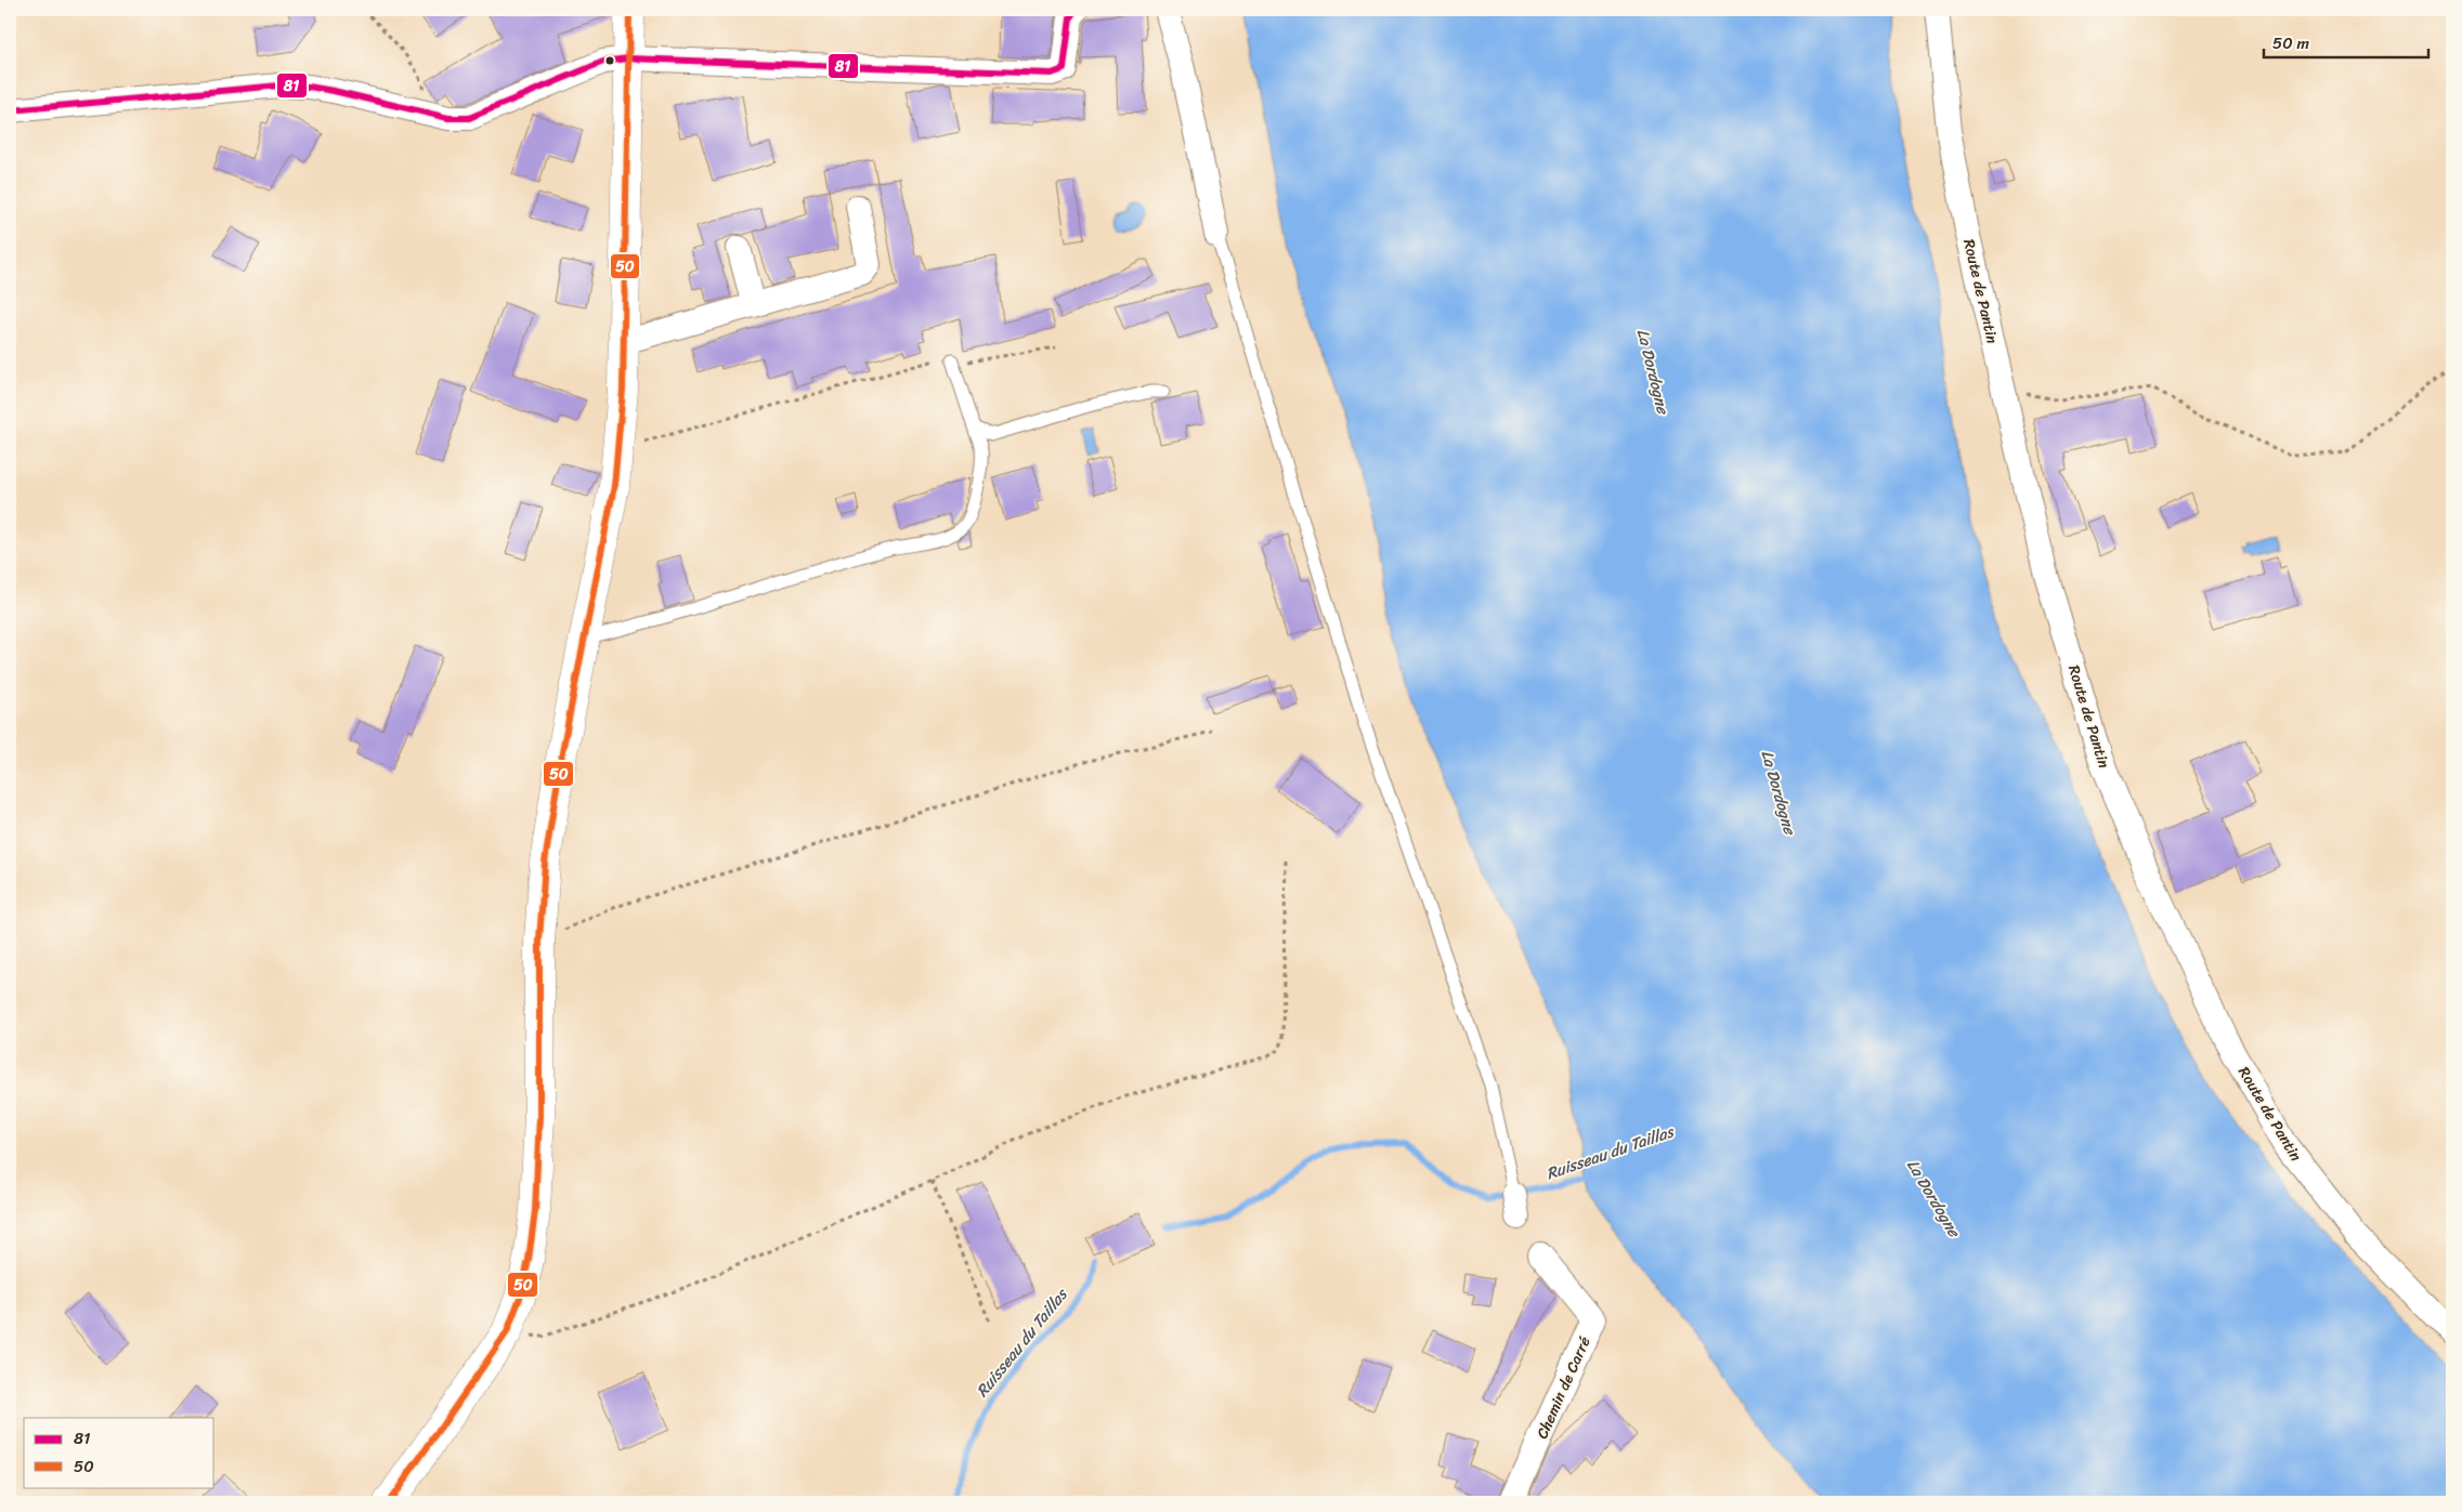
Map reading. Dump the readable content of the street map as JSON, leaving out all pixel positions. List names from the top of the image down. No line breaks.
{"streets":{"street":["Route de Pantin","Chemin de Carré"]},"water":["La Dordogne","Ruisseau du Taillas"],"lines":["transit line 81","transit line 50"],"legend":["81","50"],"scale_bar":"50 m"}
